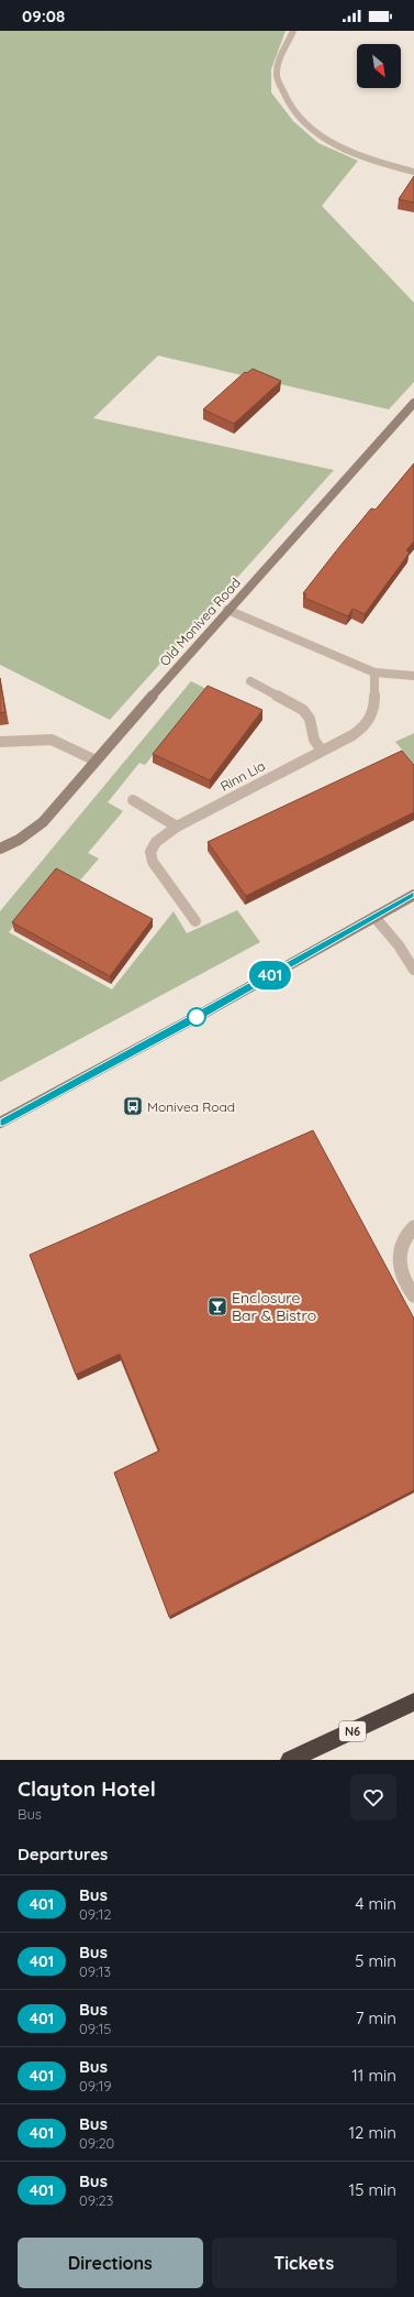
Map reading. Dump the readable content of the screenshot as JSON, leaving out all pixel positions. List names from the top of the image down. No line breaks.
{"streets":{"highway":["N6"],"street":["Old Monivea Road","Rinn Lia"]},"places":{"bus stop":["Monivea Road"],"bar":["Enclosure Bar & Bistro"]},"lines":["bus line 401"],"north":"bottom right","page":{"status":"09:08","on_map":"401","heading":[["Clayton Hotel","Bus"],"Departures"],"list":[{"mark":"401","name":"Bus","note":"09:12","value":"4 min"},{"mark":"401","name":"Bus","note":"09:13","value":"5 min"},{"mark":"401","name":"Bus","note":"09:15","value":"7 min"},{"mark":"401","name":"Bus","note":"09:19","value":"11 min"},{"mark":"401","name":"Bus","note":"09:20","value":"12 min"},{"mark":"401","name":"Bus","note":"09:23","value":"15 min"}],"buttons":["Directions","Tickets"]}}
